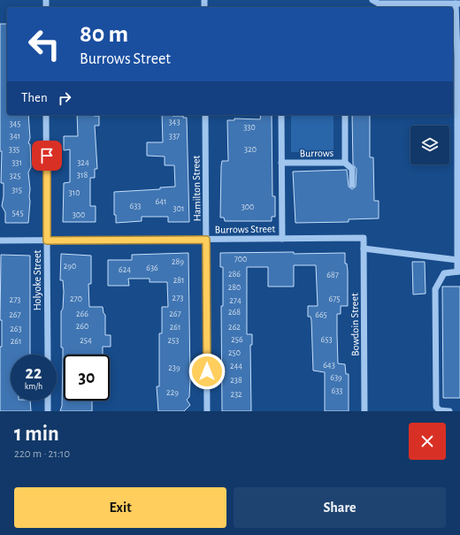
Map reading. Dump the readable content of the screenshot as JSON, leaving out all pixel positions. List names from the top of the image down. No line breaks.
{"streets":{"street":["Burrows","Hamilton Street","Burrows Street","Holyoke Street","Bowdoin Street"]},"crossings":[["Hamilton Street","Burrows Street"],["Burrows Street","Holyoke Street"],["Burrows Street","Bowdoin Street"]],"house_numbers":["343","345","330","341","337","335","320","331","324","318","325","315","310","641","633","300","301","545","300","700","289","290","636","624","286","687","281","280","273","270","675","273","274","268","266","267","267","665","260","261","262","263","256","653","254","253","261","250","643","244","239","639","238","633","229","232"],"page":{"turn":["80 m","Burrows Street"],"then":"Then","speed":"22 km/h","limit":"30","heading":["1 min","220 m · 21:10"],"buttons":["Exit","Share"]}}
